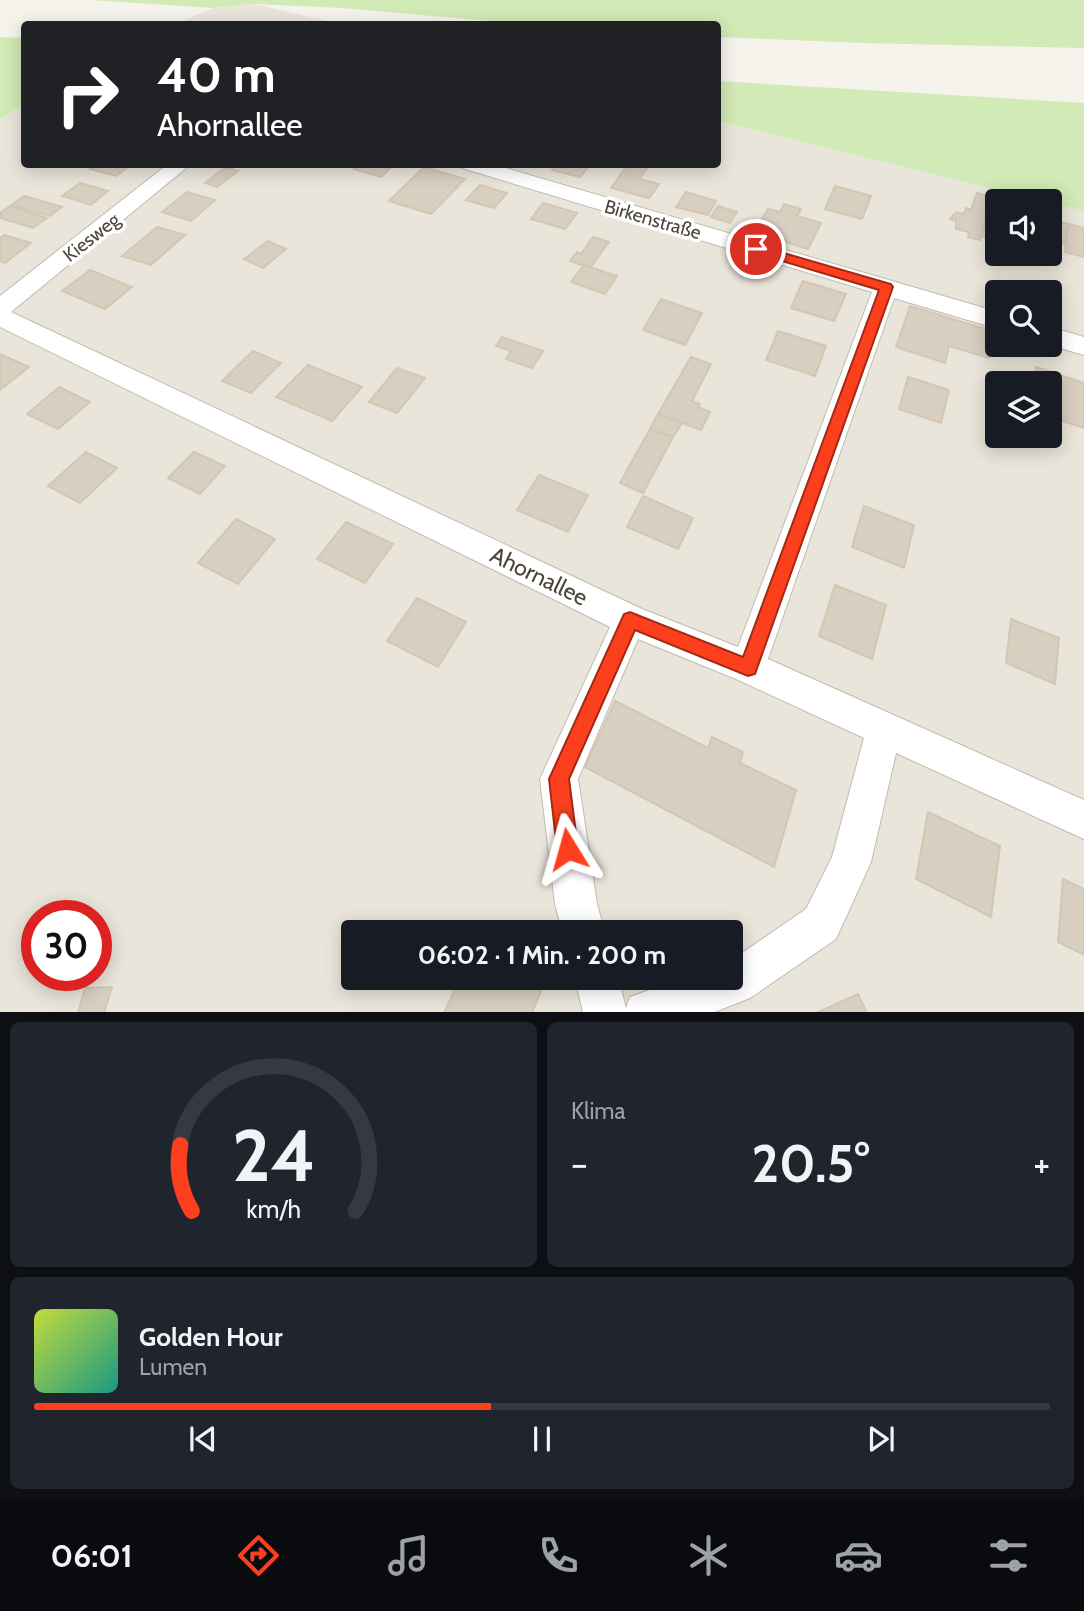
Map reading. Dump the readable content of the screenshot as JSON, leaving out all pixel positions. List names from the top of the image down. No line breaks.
{"streets":{"street":["Birkenstraße","Kiesweg","Ahornallee"]},"page":{"turn":["40 m","Ahornallee"],"limit":"30","trip":"06:02 · 1 Min. · 200 m","tile":"Klima","heat":["−","20.5°","+"],"song":["Golden Hour","Lumen"],"tabs":"06:01","gauge":["24","km/h"]}}
